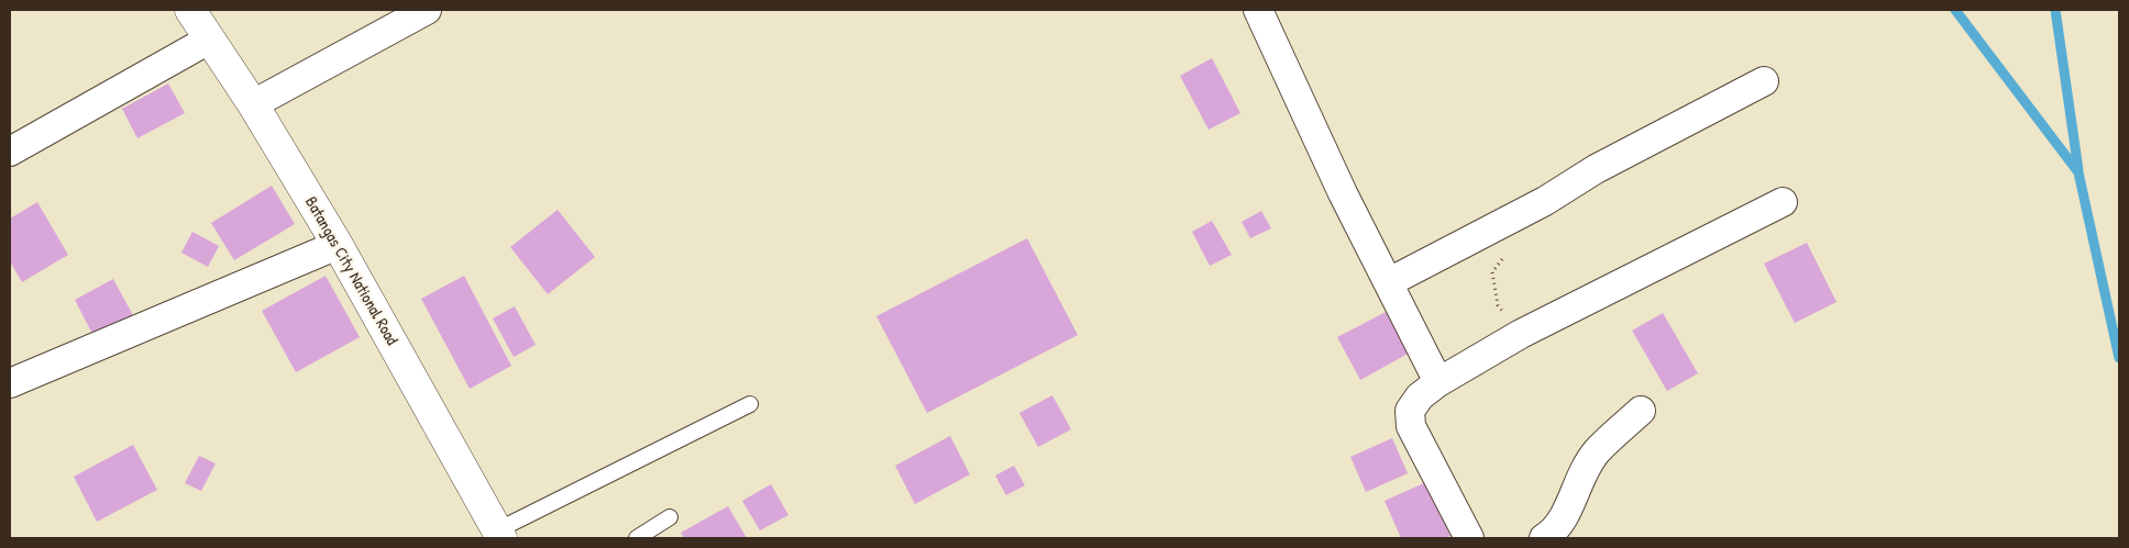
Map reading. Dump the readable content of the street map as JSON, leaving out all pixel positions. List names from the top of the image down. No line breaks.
{"streets":{"street":["Batangas City National Road"]}}
